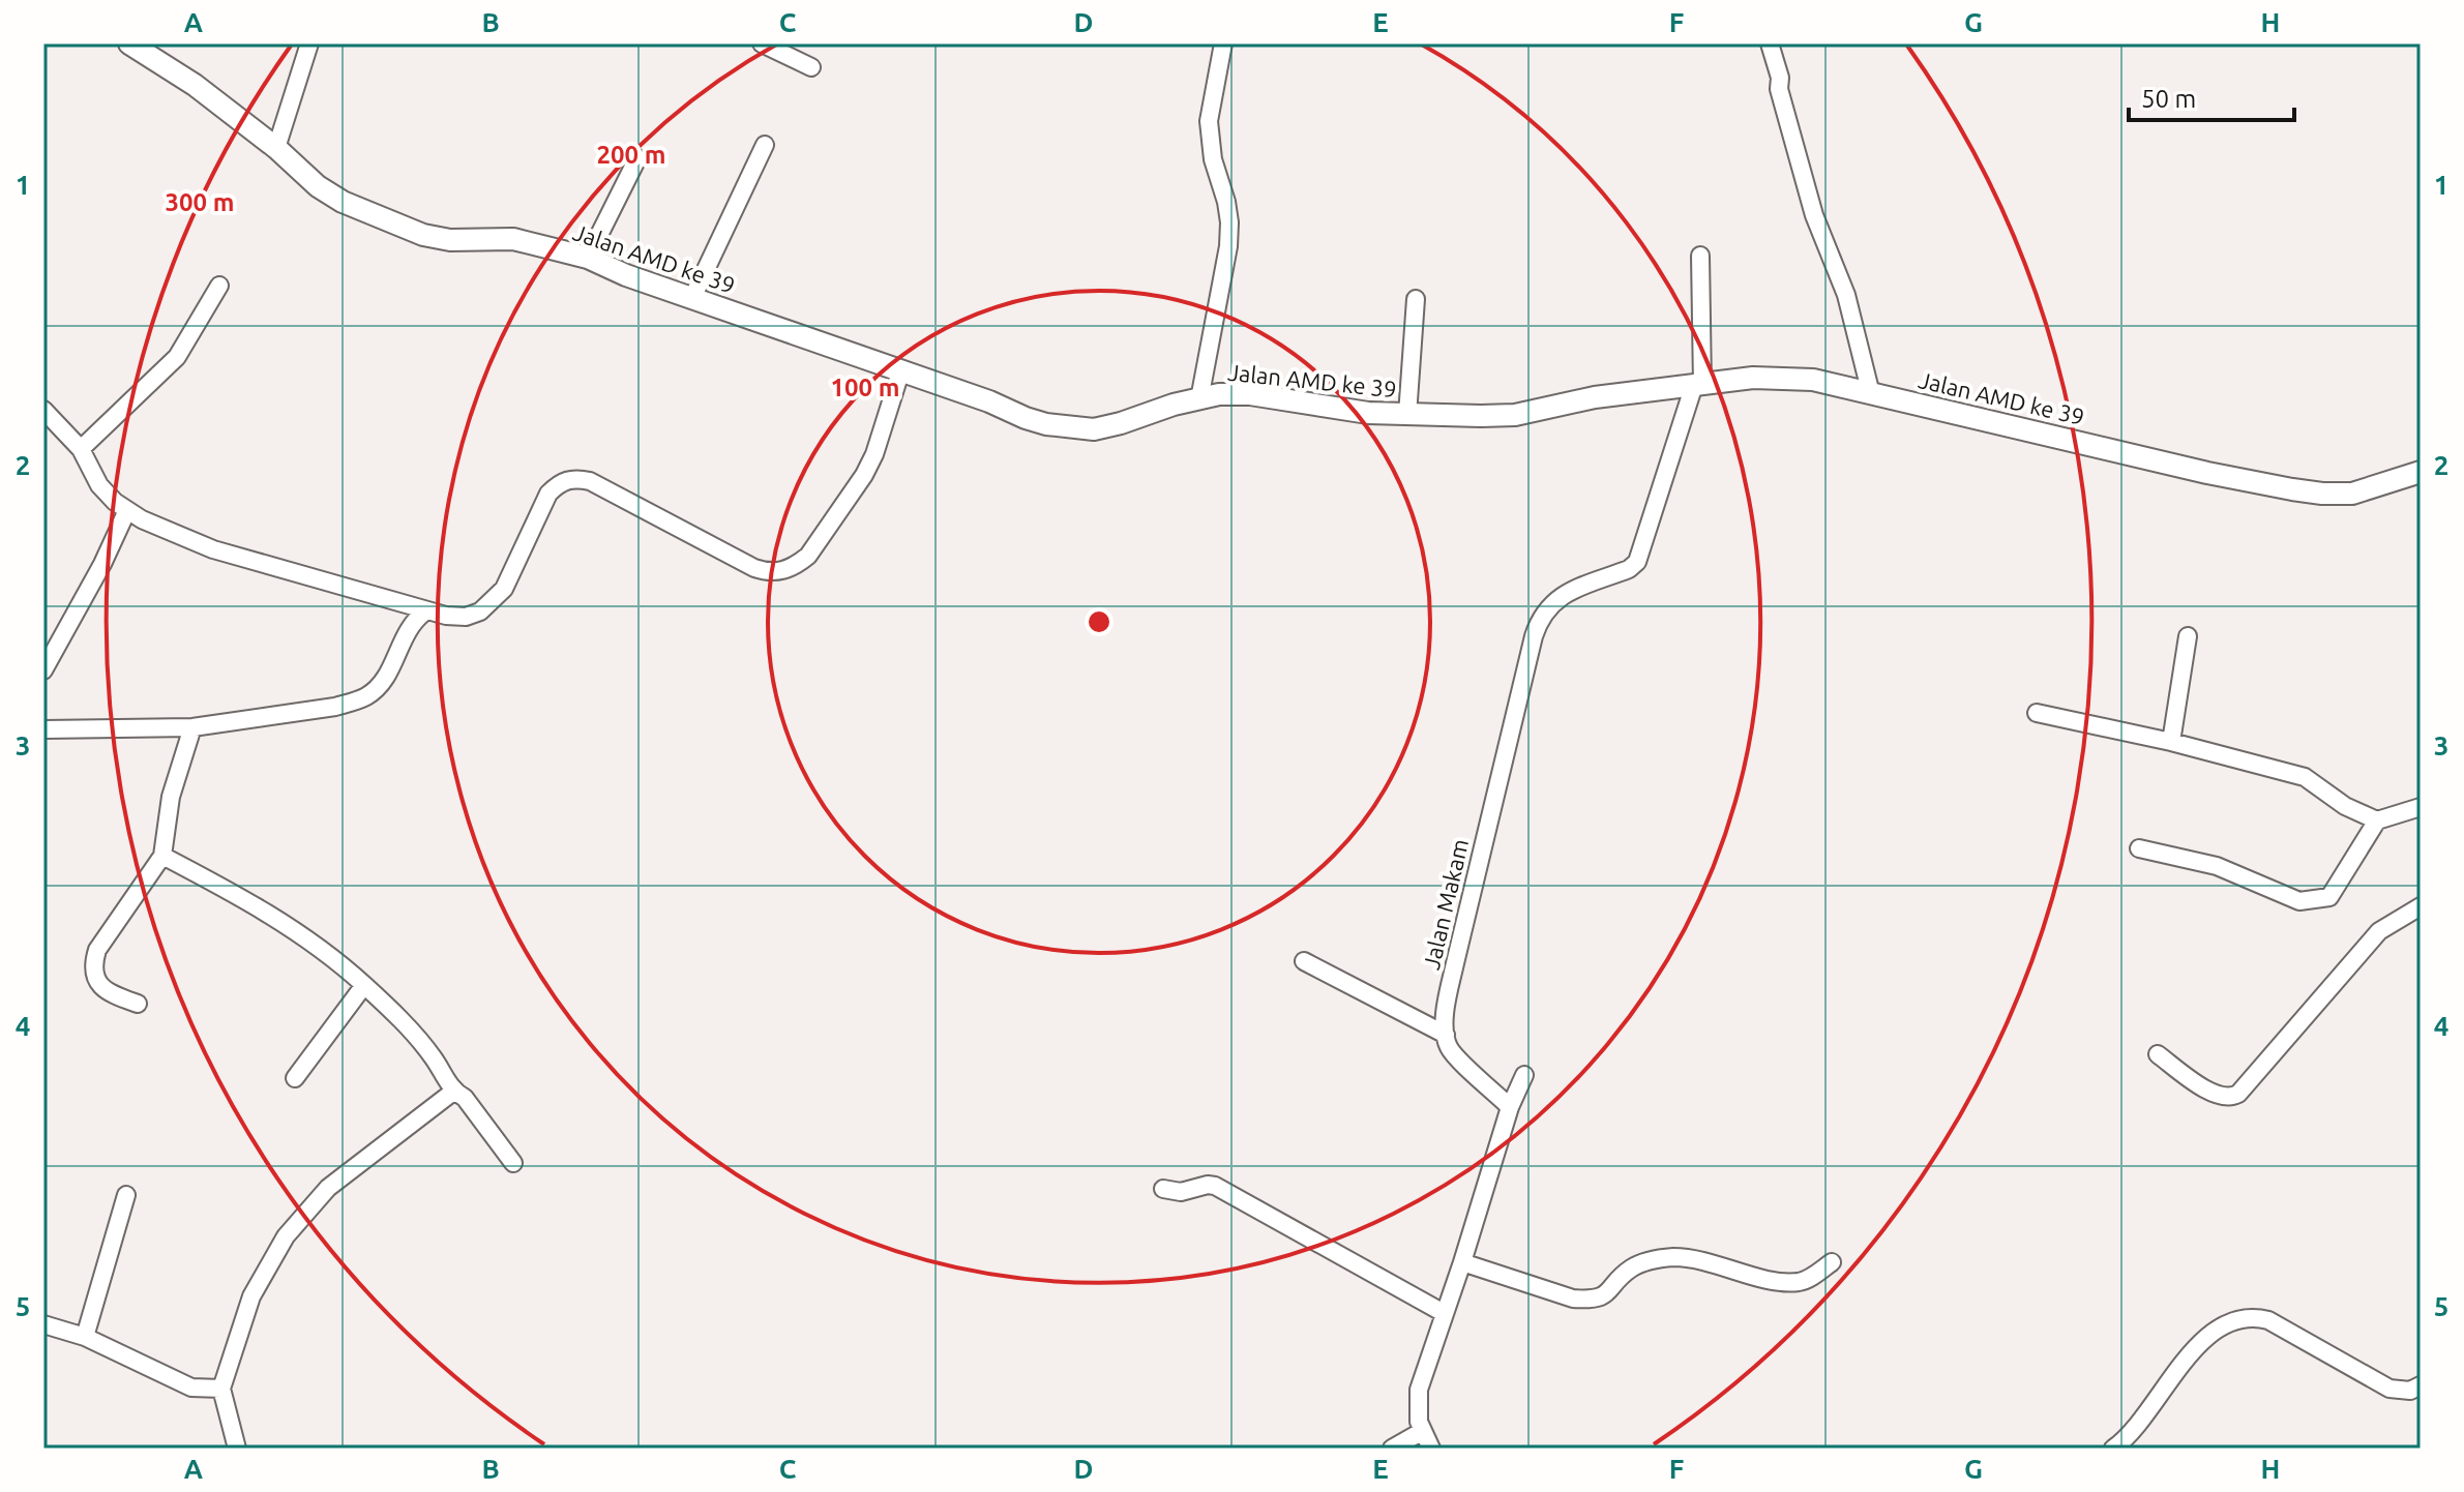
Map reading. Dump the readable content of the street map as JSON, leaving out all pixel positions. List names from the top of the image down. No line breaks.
{"streets":{"street":["Jalan AMD ke 39","Jalan Makam"]},"crossings":[["Jalan AMD ke 39","Jalan Makam"]],"scale_bar":"50 m","grid":{"columns":["A","B","C","D","E","F","G","H"],"rows":["1","2","3","4","5"]},"rings":["200 m","300 m","100 m"]}
